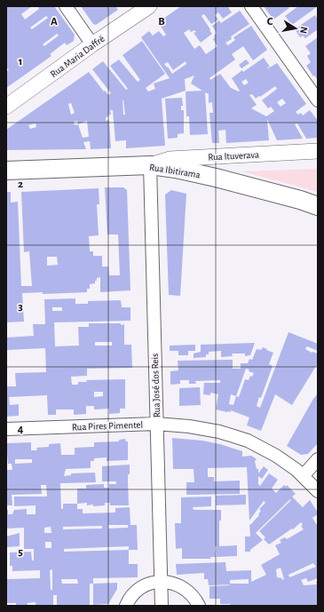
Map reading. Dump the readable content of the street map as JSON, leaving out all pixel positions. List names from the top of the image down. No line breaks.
{"streets":{"main road":["Rua Ibitirama"],"street":["Rua Maria Daffré","Rua Ituverava","Rua José dos Reis","Rua Pires Pimentel"]},"crossings":[["Rua Ituverava","Rua Ibitirama"],["Rua Ituverava","Rua José dos Reis"],["Rua Ibitirama","Rua José dos Reis"],["Rua José dos Reis","Rua Pires Pimentel"]],"north":"right","grid":{"columns":["A","B","C"],"rows":["1","2","3","4","5"]}}
